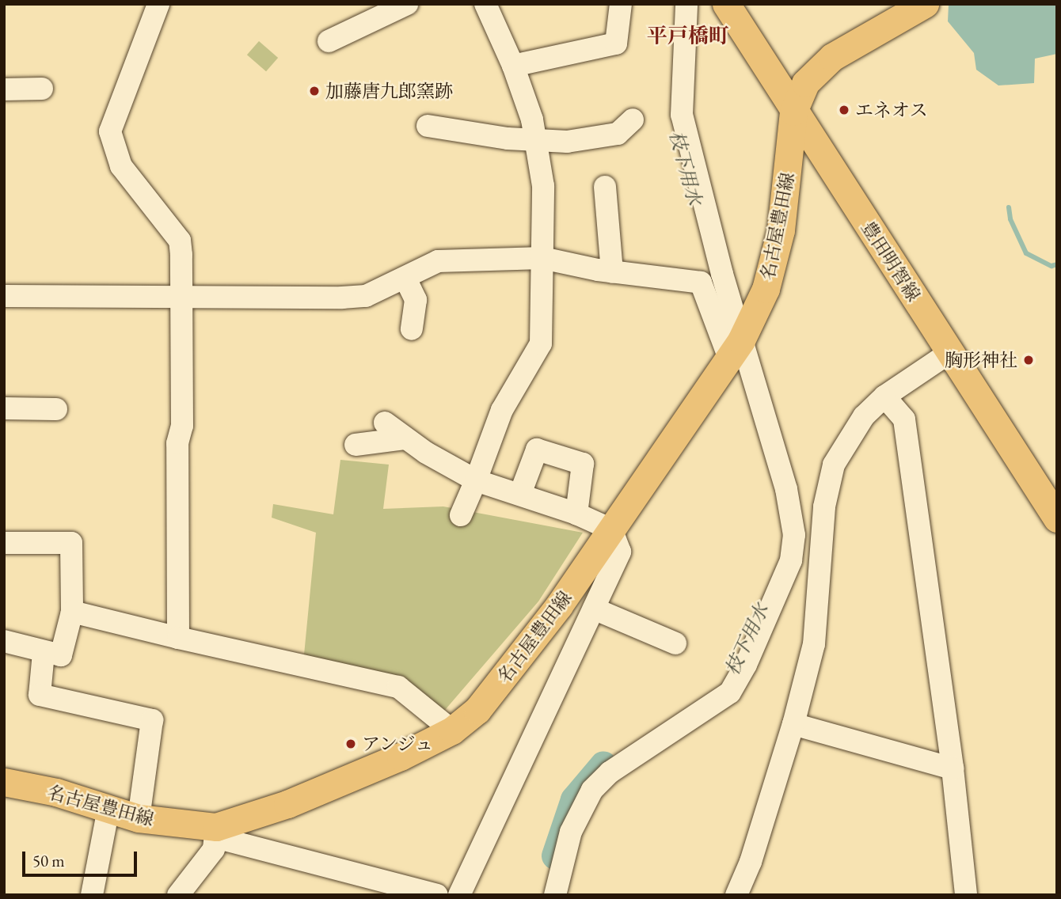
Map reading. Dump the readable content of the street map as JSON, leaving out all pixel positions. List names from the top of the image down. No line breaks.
{"streets":{"main road":["名古屋豊田線","豊田明智線"]},"crossings":[["名古屋豊田線","豊田明智線"]],"districts":["平戸橋町"],"water":["枝下用水"],"places":["加藤唐九郎窯跡","エネオス","胸形神社","アンジュ"],"scale_bar":"50 m"}
